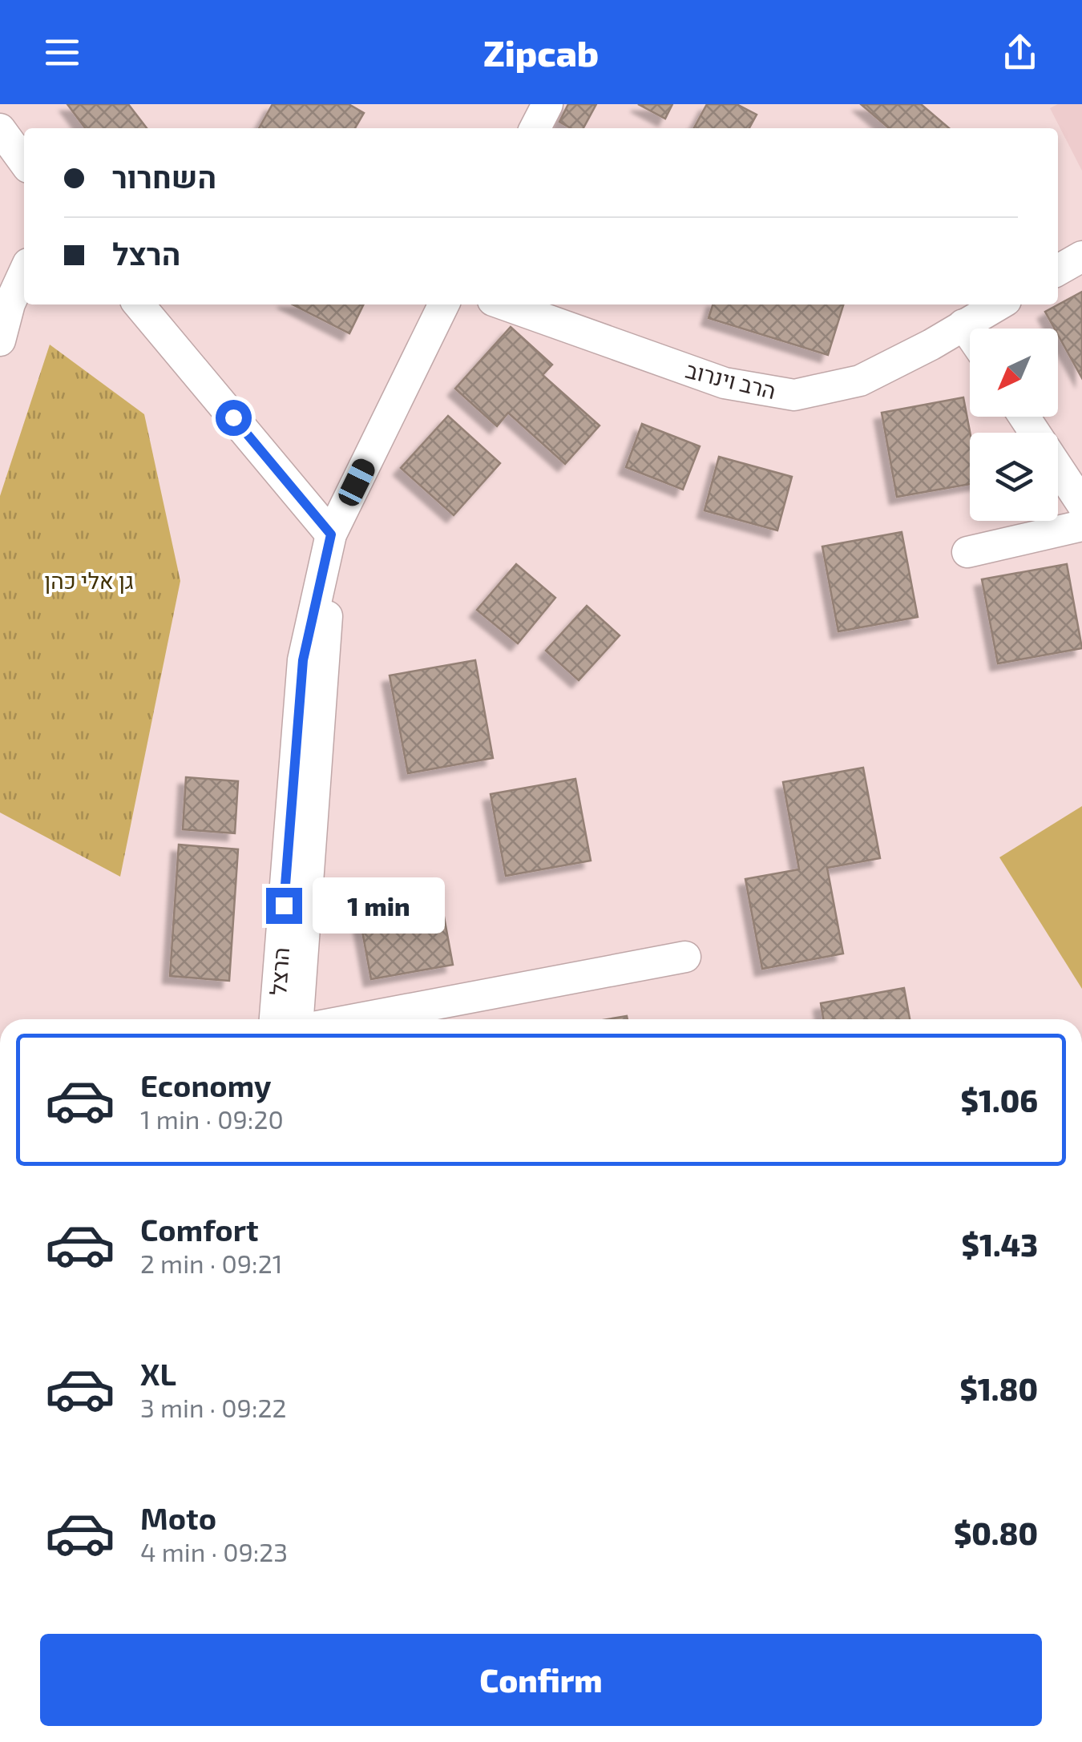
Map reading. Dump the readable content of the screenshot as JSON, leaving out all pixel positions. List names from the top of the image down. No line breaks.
{"streets":{"street":["הרב וינרוב","הרצל"]},"parks":["גן אלי כהן"],"north":"bottom left","page":{"header":"Zipcab","banner":["השחרור","הרצל"],"bubble":"1 min","list":[{"name":"Economy","note":"1 min · 09:20","value":"$1.06"},{"name":"Comfort","note":"2 min · 09:21","value":"$1.43"},{"name":"XL","note":"3 min · 09:22","value":"$1.80"},{"name":"Moto","note":"4 min · 09:23","value":"$0.80"}],"buttons":"Confirm"}}
